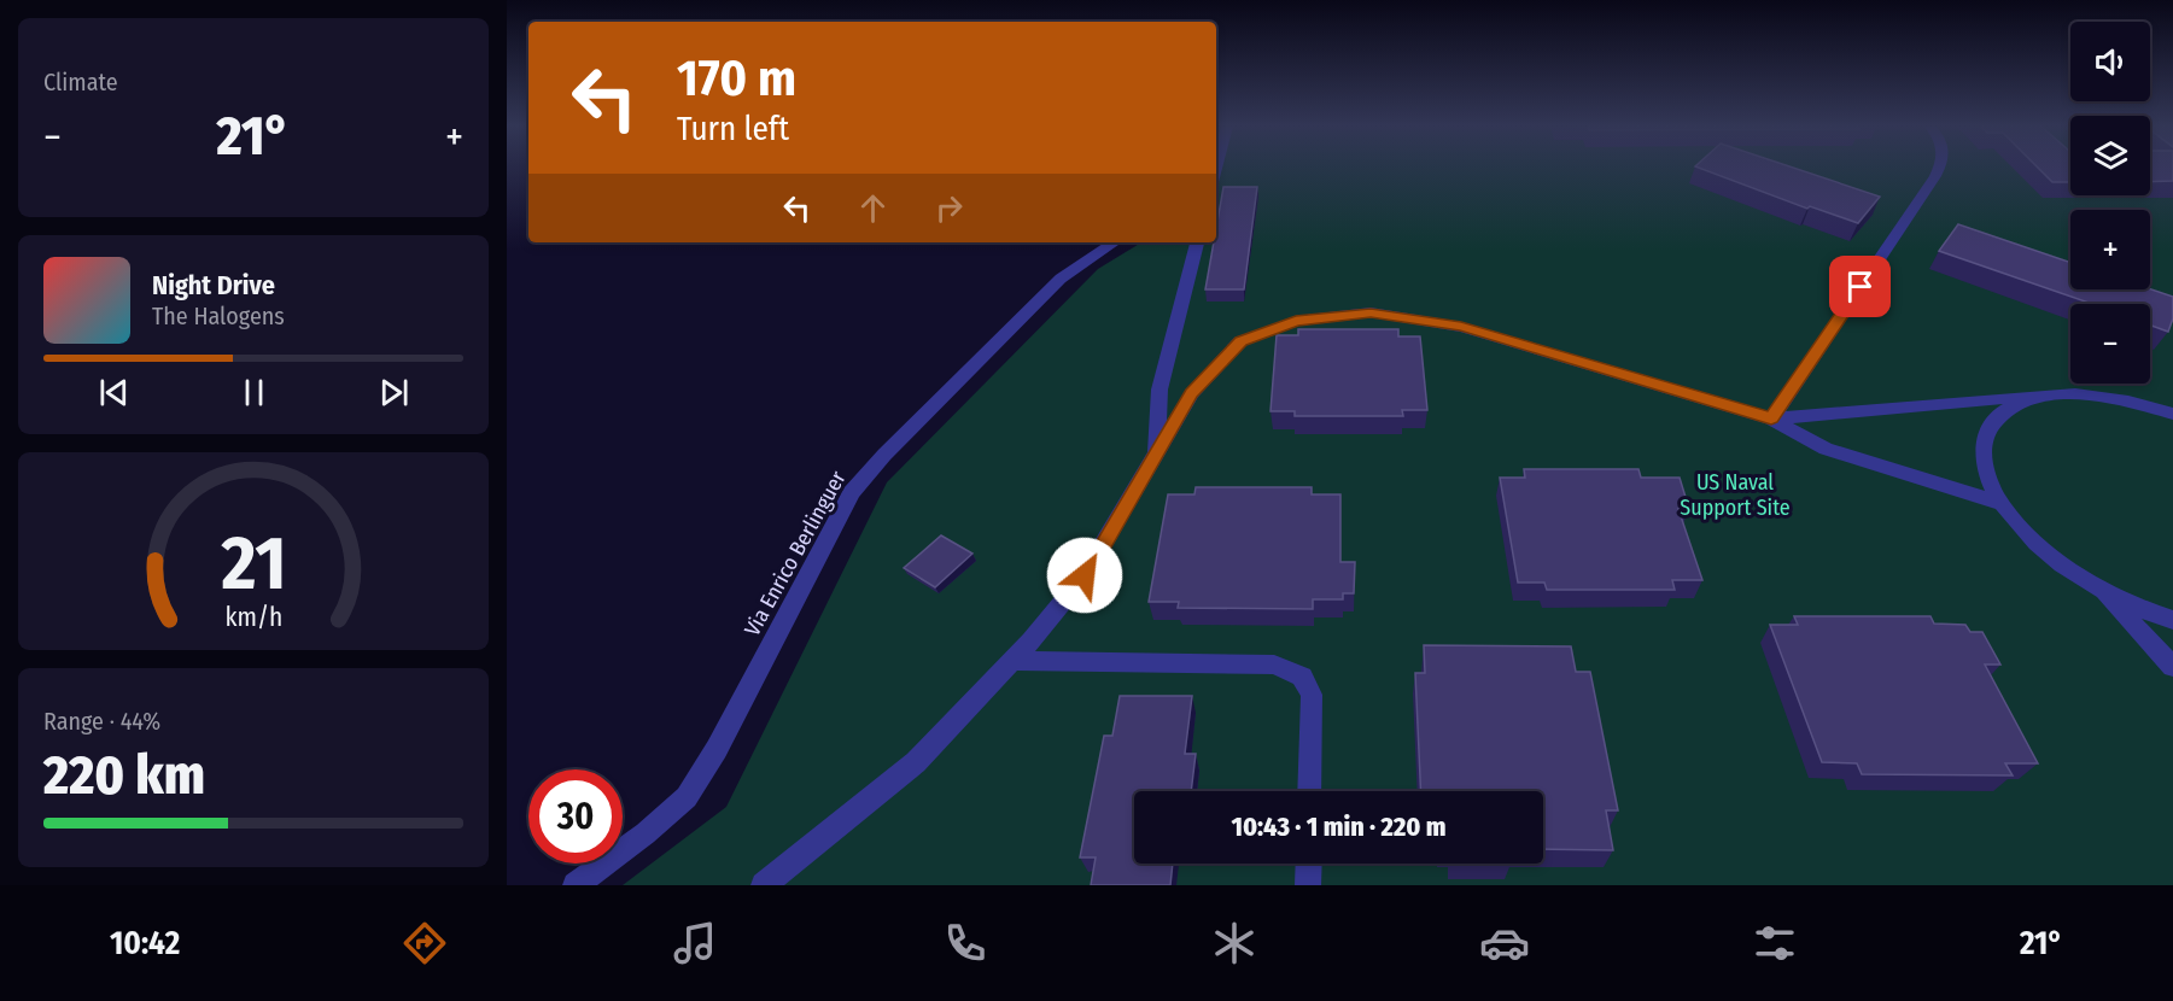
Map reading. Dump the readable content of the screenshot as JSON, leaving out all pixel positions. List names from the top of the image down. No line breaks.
{"streets":{"street":["Via Enrico Berlinguer"]},"parks":["US Naval Support Site"],"page":{"tile":["Climate",["Range · 44%","220 km"]],"map_buttons":["+","−"],"turn":["170 m","Turn left"],"heat":["−","21°","+"],"song":["Night Drive","The Halogens"],"limit":"30","trip":"10:43 · 1 min · 220 m","tabs":["10:42","21°"],"gauge":["21","km/h"]}}
